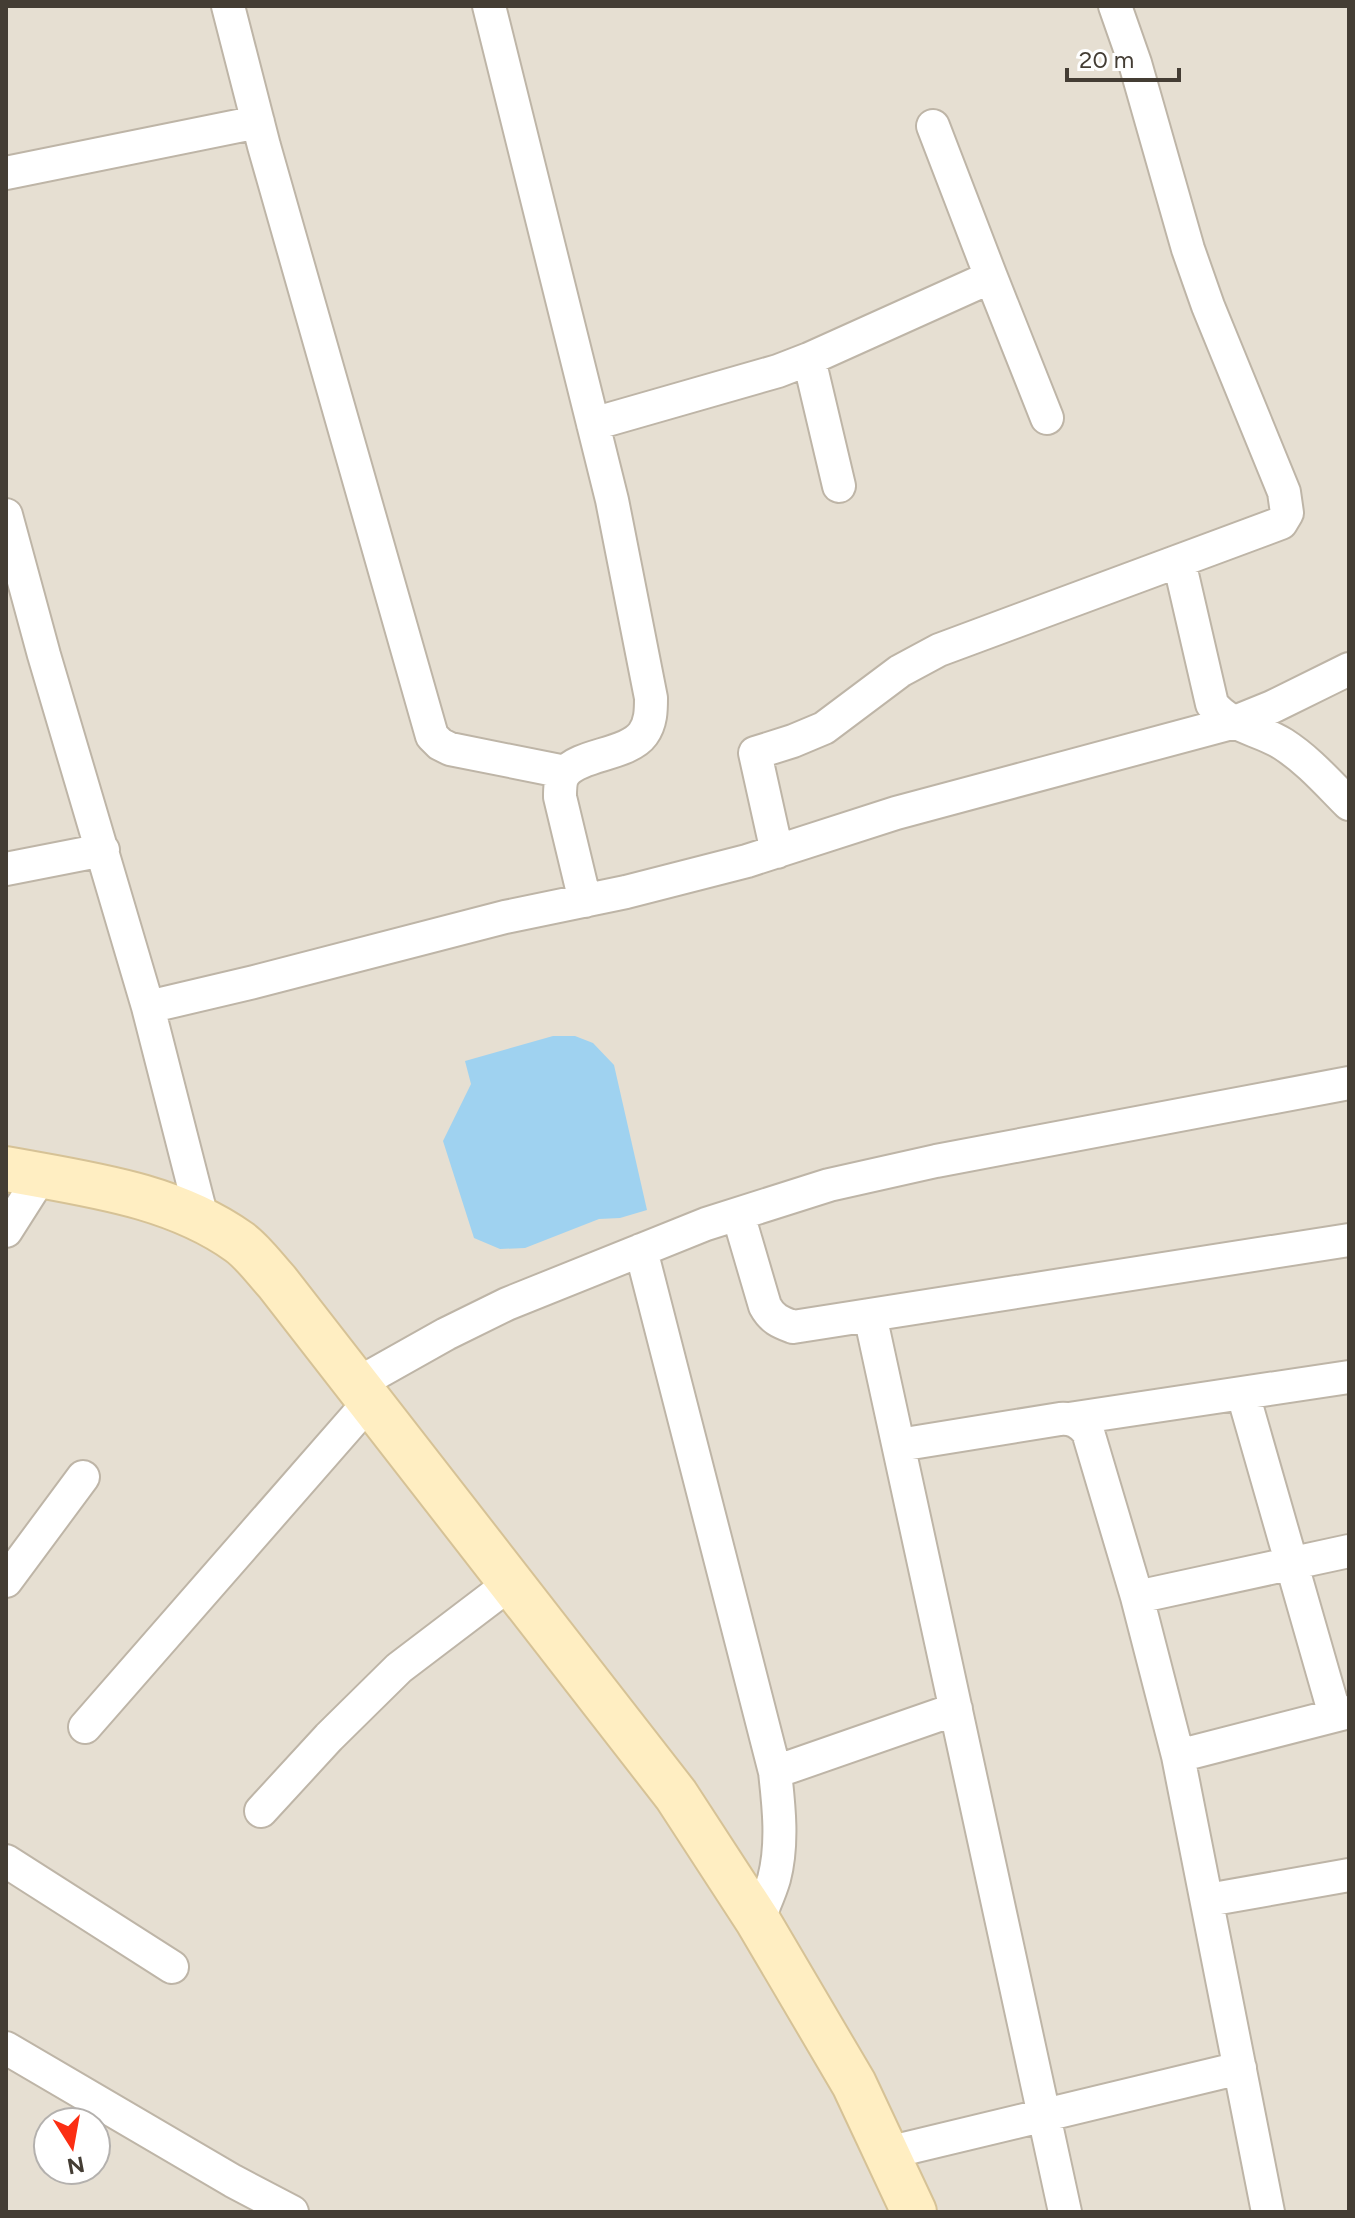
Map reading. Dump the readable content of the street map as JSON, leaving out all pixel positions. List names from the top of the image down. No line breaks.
{"scale_bar":"20 m","north":"bottom"}
